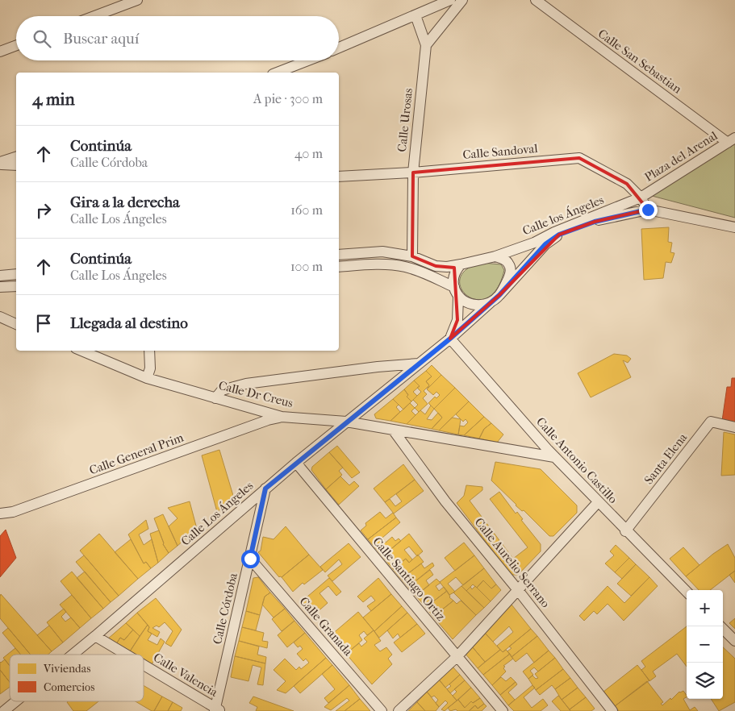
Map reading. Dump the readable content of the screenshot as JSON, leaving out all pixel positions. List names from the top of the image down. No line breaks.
{"streets":{"street":["Calle San Sebastian","Calle Urosas","Calle Sandoval","Plaza del Arenal","Calle los Ángeles","Calle Dr Creus","Calle General Prim","Santa Elena","Calle Antonio Castillo","Calle Los Ángeles","Calle Aurelio Serrano","Calle Santiago Ortiz","Calle Córdoba","Calle Granada","Calle Valencia"]},"crossings":[["Calle San Sebastian","Plaza del Arenal"],["Calle Urosas","Calle Sandoval"],["Calle Sandoval","Plaza del Arenal"],["Calle Sandoval","Calle los Ángeles"],["Calle Sandoval","Calle Los Ángeles"],["Plaza del Arenal","Calle los Ángeles"],["Calle los Ángeles","Calle Los Ángeles"],["Calle Dr Creus","Calle General Prim"],["Calle Dr Creus","Calle Antonio Castillo"],["Calle Dr Creus","Calle Los Ángeles"],["Calle Dr Creus","Calle Aurelio Serrano"],["Santa Elena","Calle Antonio Castillo"],["Calle Antonio Castillo","Calle Los Ángeles"],["Calle Los Ángeles","Calle Santiago Ortiz"],["Calle Los Ángeles","Calle Córdoba"],["Calle Los Ángeles","Calle Valencia"],["Calle Córdoba","Calle Granada"],["Calle Córdoba","Calle Valencia"]],"legend":["Viviendas","Comercios"],"page":{"search":"Buscar aquí","heading":["4 min","A pie · 300 m"],"list":[["Continúa","Calle Córdoba","40 m"],["Gira a la derecha","Calle Los Ángeles","160 m"],["Continúa","Calle Los Ángeles","100 m"],"Llegada al destino"],"map_buttons":["+","−"]}}
